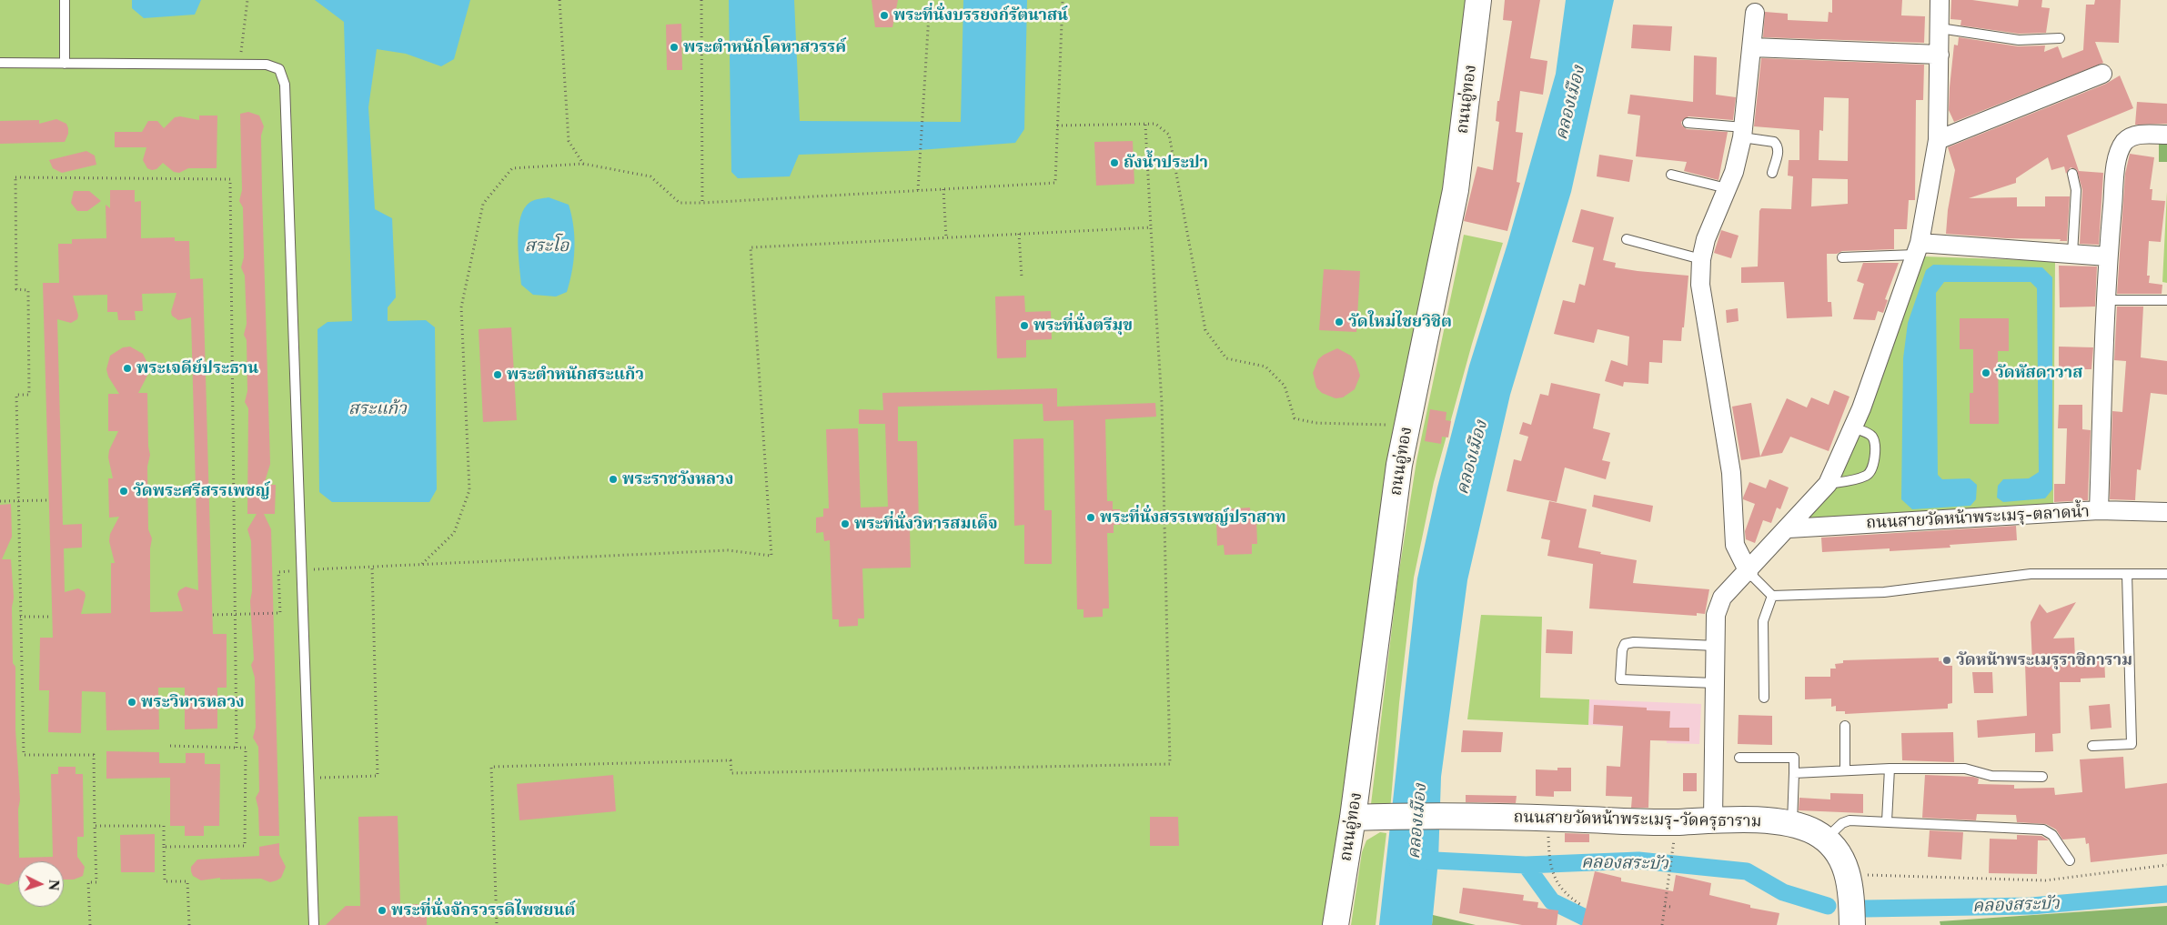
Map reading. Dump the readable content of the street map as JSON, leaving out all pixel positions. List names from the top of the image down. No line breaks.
{"streets":{"main road":["ถนนอู่ทอง","ถนนสายวัดหน้าพระเมรุ-วัดครุธาราม"],"street":["ถนนสายวัดหน้าพระเมรุ-ตลาดน้ำ"]},"crossings":[["ถนนอู่ทอง","ถนนสายวัดหน้าพระเมรุ-วัดครุธาราม"]],"water":["คลองเมือง","สระโอ","สระแก้ว","คลองสระบัว"],"places":["พระที่นั่งบรรยงก์รัตนาสน์","พระตำหนักโคหาสวรรค์","ถังน้ำประปา","วัดใหม่ไชยวิชิต","พระที่นั่งตรีมุข","พระเจดีย์ประธาน","วัดหัสดาวาส","พระตำหนักสระแก้ว","พระราชวังหลวง","วัดพระศรีสรรเพชญ์","พระที่นั่งสรรเพชญ์ปราสาท","พระที่นั่งวิหารสมเด็จ","วัดหน้าพระเมรุราชิการาม","พระวิหารหลวง","พระที่นั่งจักรวรรดิไพชยนต์"],"north":"right"}
